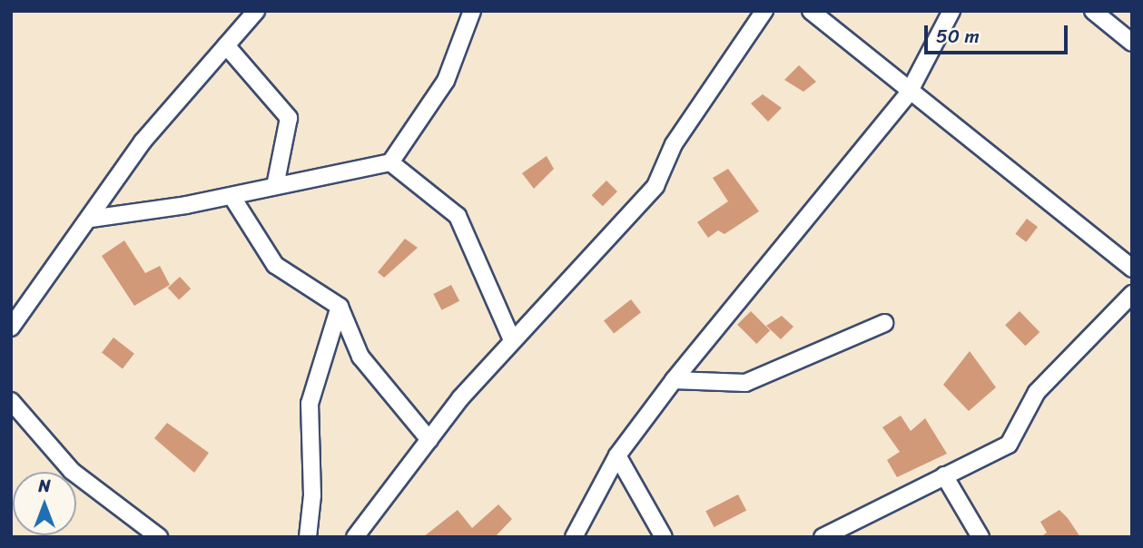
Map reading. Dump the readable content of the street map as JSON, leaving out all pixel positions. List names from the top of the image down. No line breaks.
{"scale_bar":"50 m","north":"top"}
